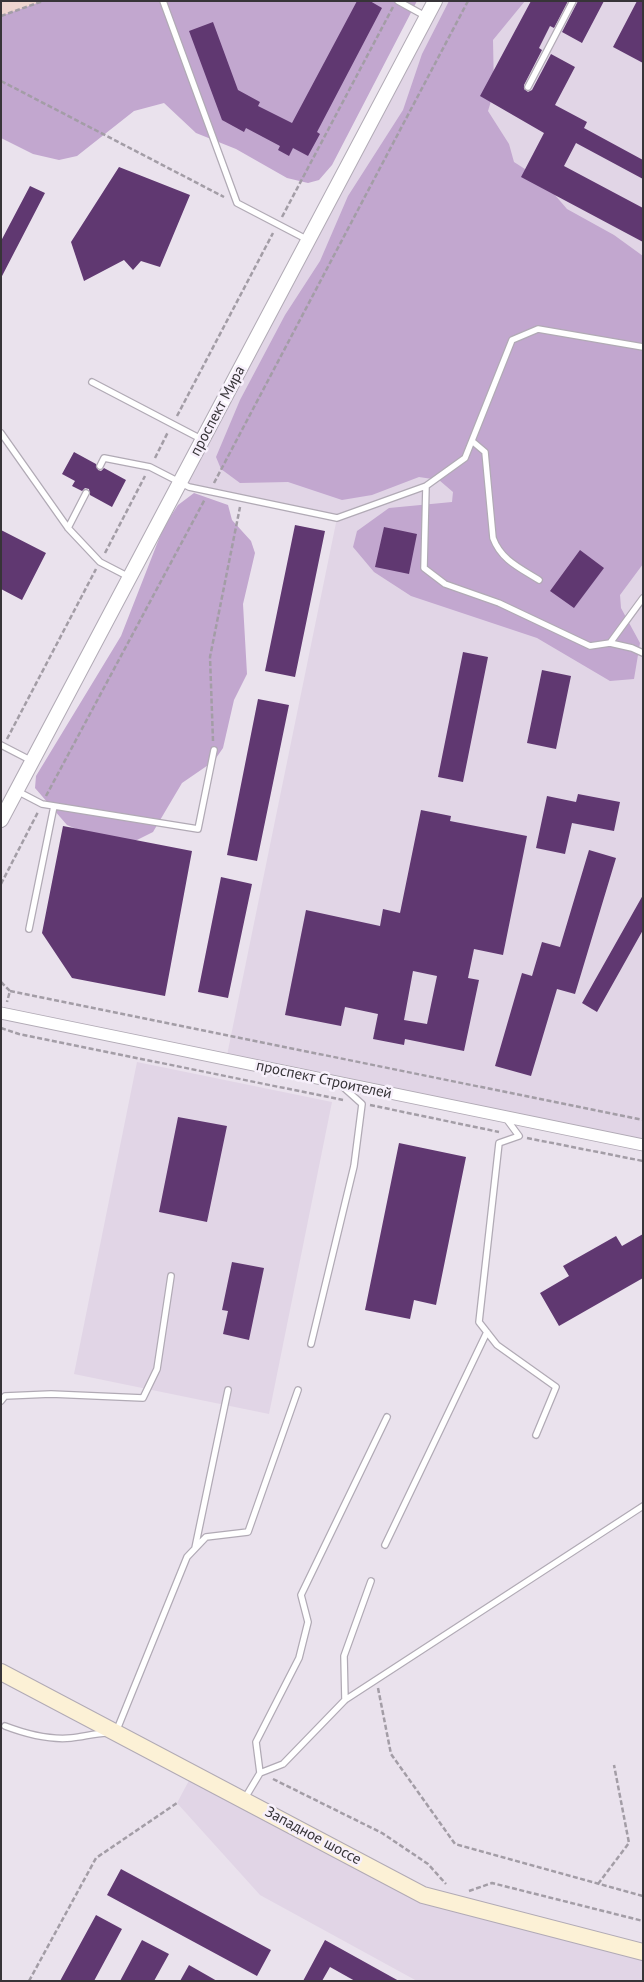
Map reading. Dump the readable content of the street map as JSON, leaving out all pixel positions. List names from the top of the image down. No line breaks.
{"streets":{"main road":["Западное шоссе"],"street":["проспект Мира","проспект Строителей"]}}
